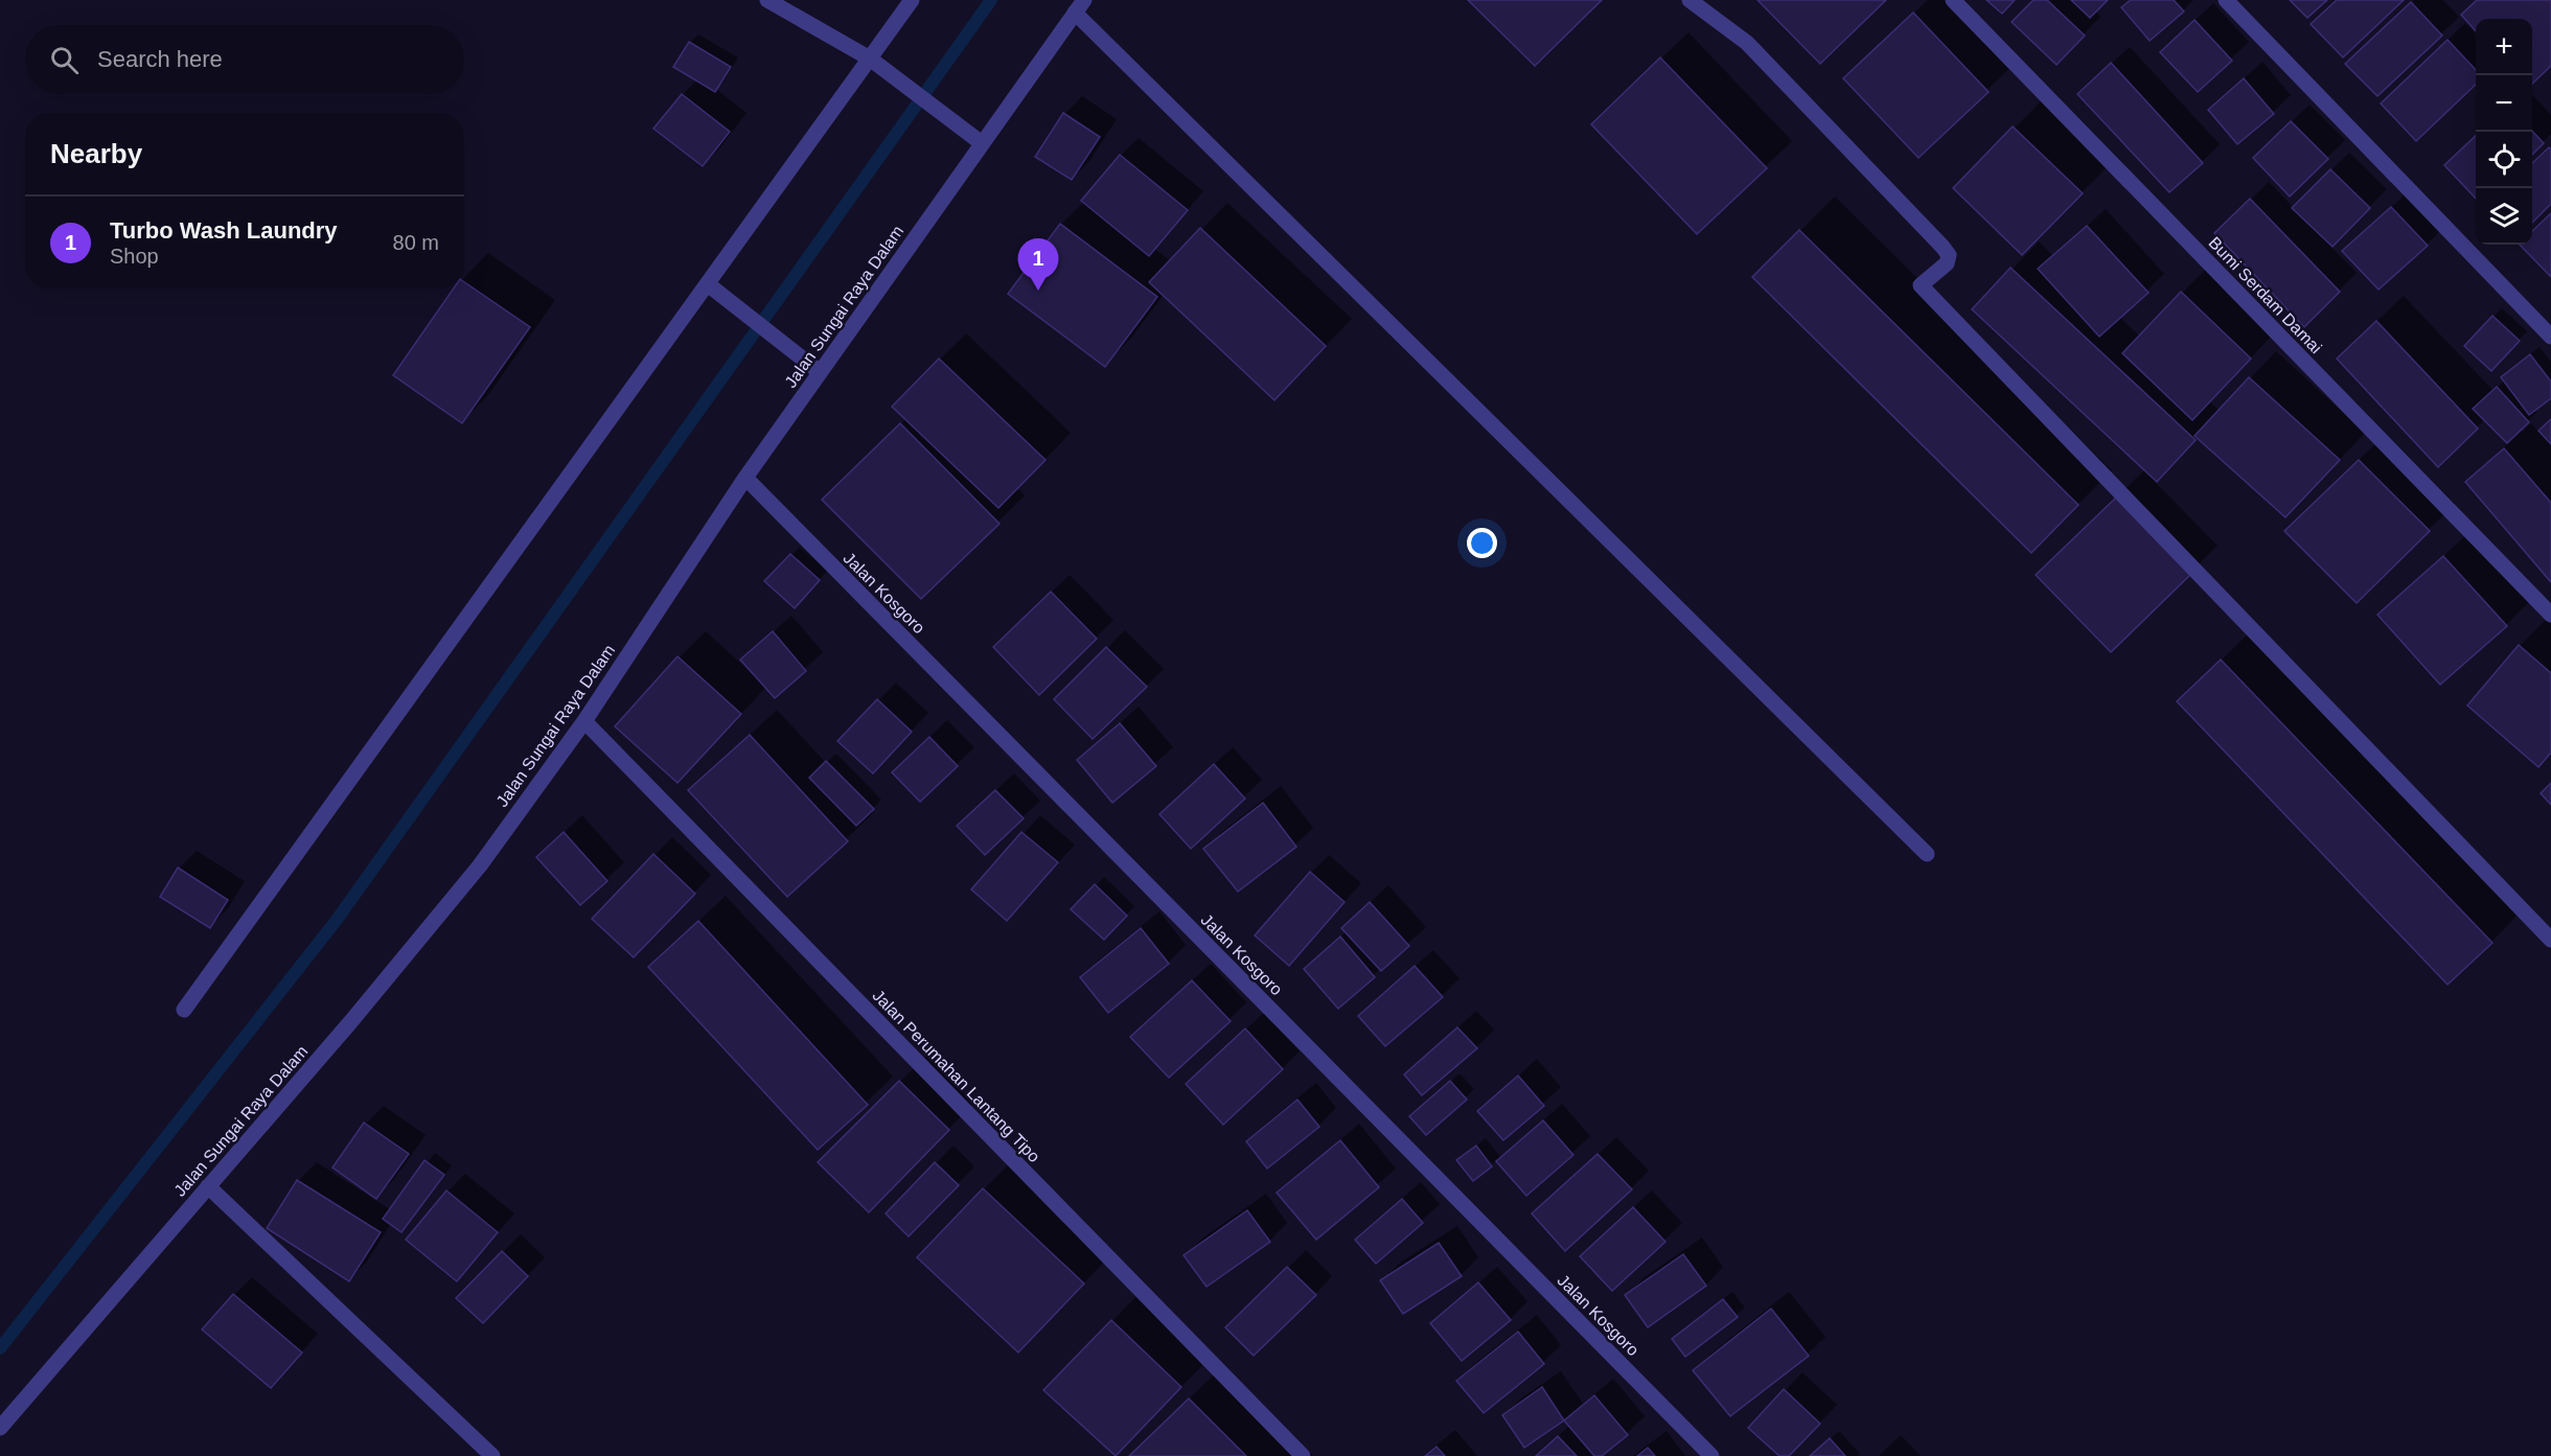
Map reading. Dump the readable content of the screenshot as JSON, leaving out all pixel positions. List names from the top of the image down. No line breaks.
{"streets":{"street":["Bumi Serdam Damai","Jalan Sungai Raya Dalam","Jalan Kosgoro","Jalan Perumahan Lantang Tipo"]},"crossings":[["Jalan Sungai Raya Dalam","Jalan Kosgoro"],["Jalan Sungai Raya Dalam","Jalan Perumahan Lantang Tipo"]],"page":{"map_buttons":["+","−"],"search":"Search here","heading":"Nearby","list":[{"mark":"1","name":"Turbo Wash Laundry","note":"Shop","value":"80 m"}],"pins":"1"}}
